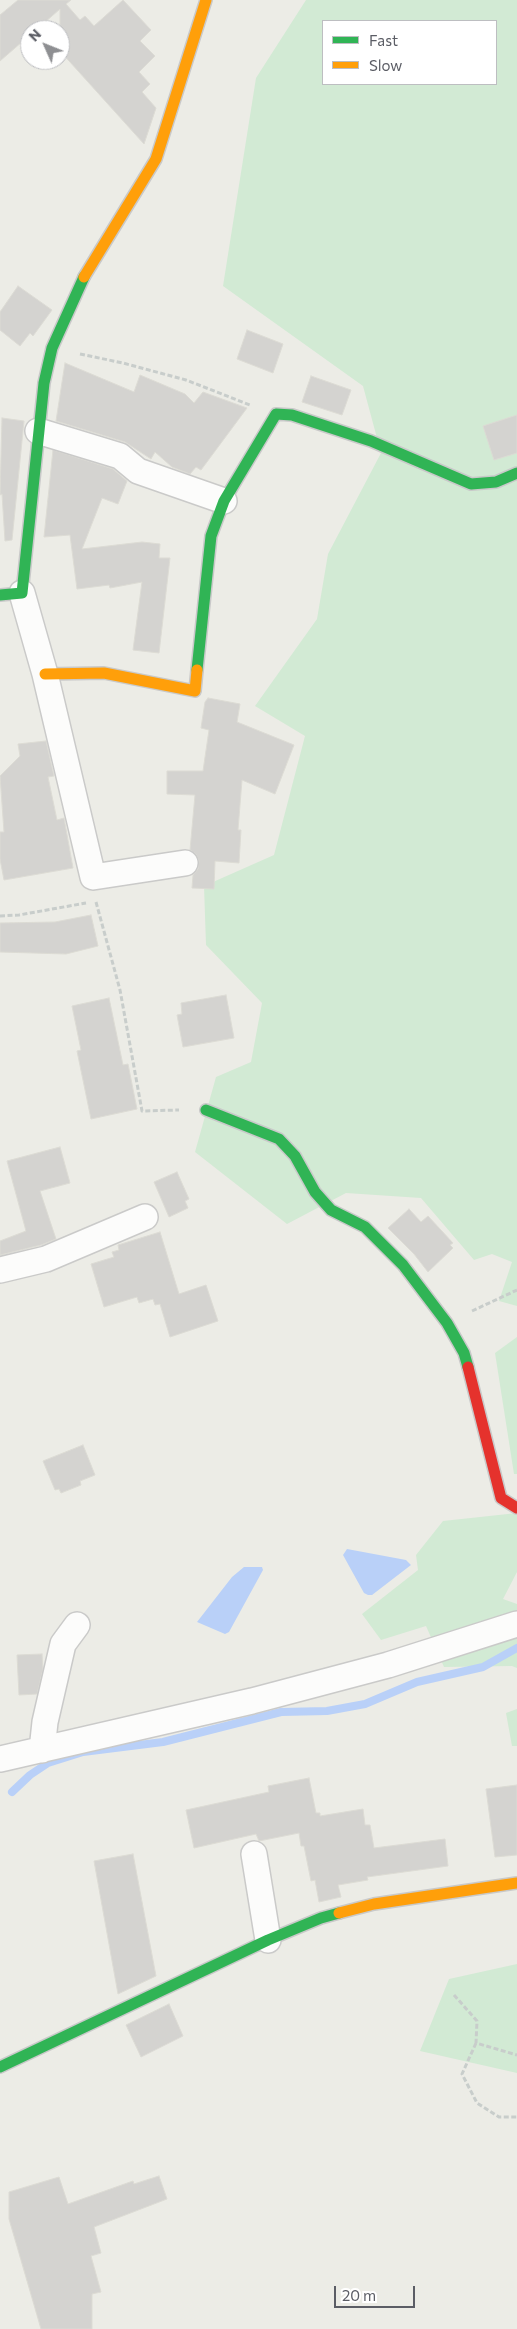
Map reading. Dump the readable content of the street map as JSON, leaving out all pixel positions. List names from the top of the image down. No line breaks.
{"legend":["Fast","Slow"],"scale_bar":"20 m","north":"top left"}
